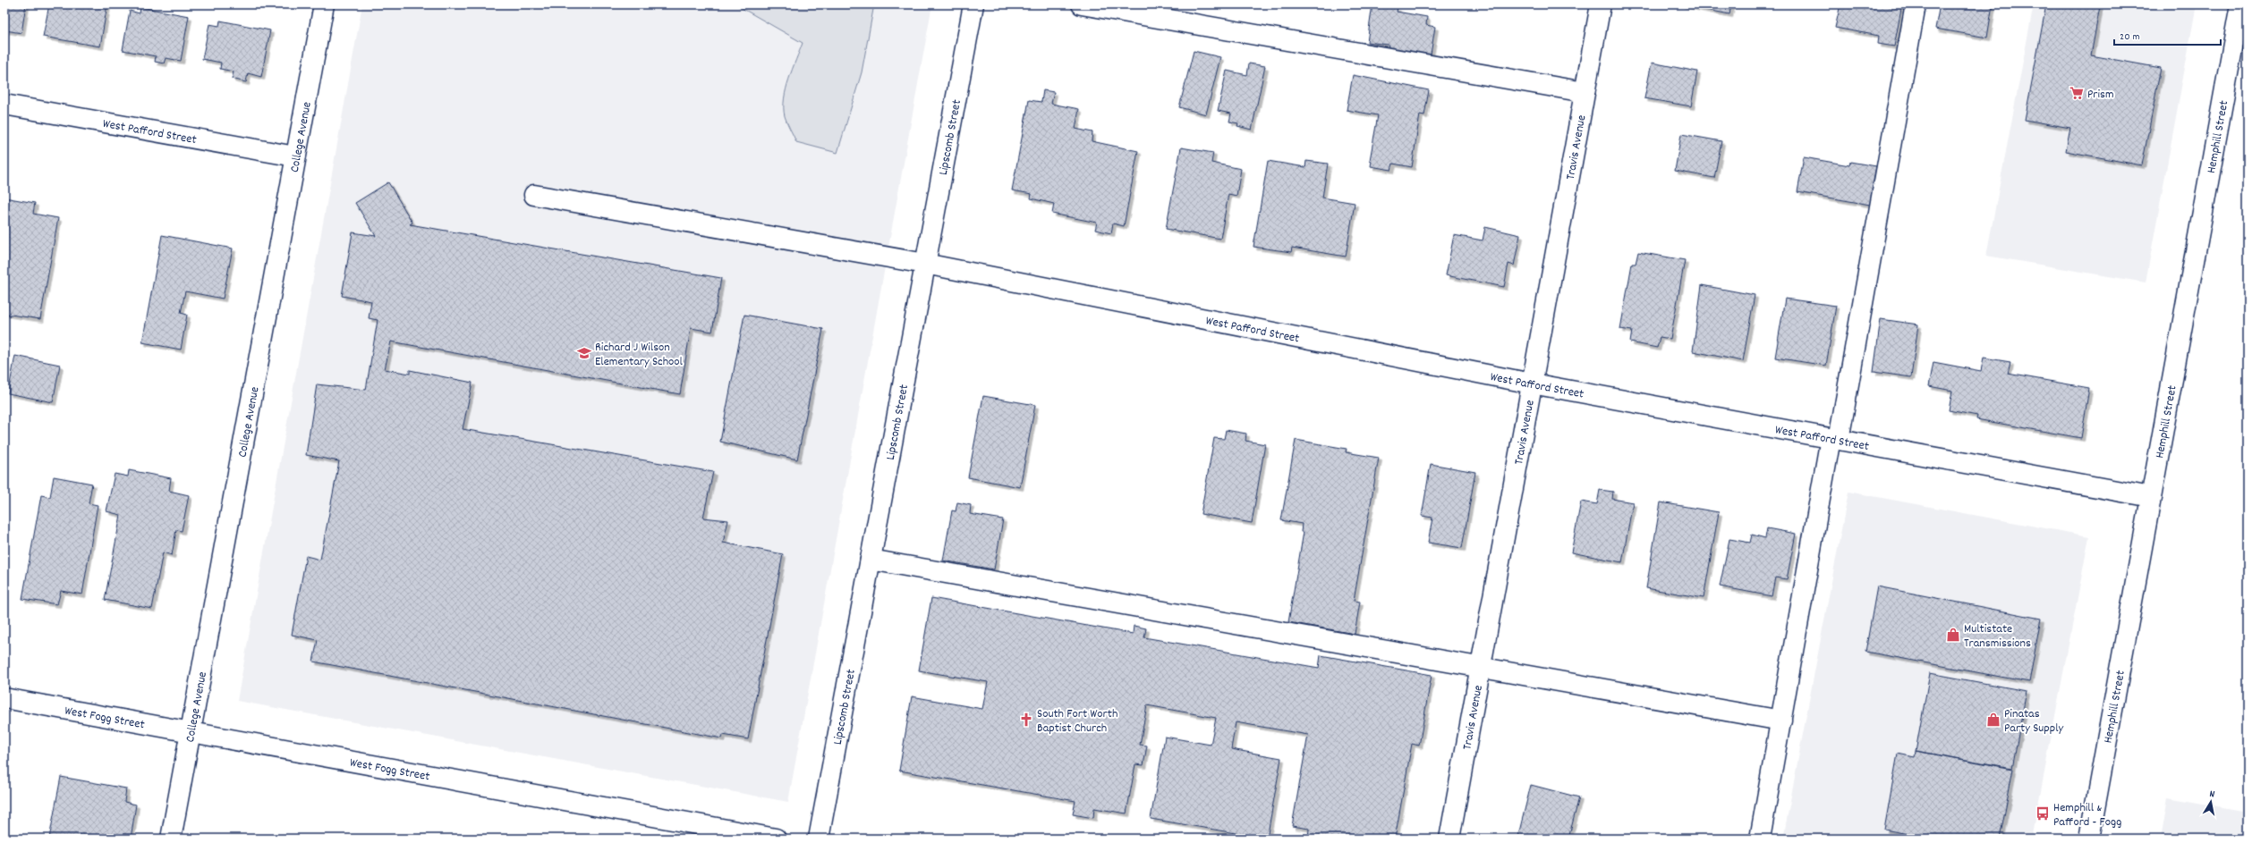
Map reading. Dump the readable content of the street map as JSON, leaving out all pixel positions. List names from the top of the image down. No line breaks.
{"streets":{"street":["West Pafford Street","College Avenue","Lipscomb Street","Hemphill Street","Travis Avenue","West Fogg Street"]},"crossings":[["West Pafford Street","College Avenue"],["West Pafford Street","Lipscomb Street"],["West Pafford Street","Hemphill Street"],["West Pafford Street","Travis Avenue"],["College Avenue","West Fogg Street"]],"places":{"supermarket":["Prism"],"school or university":["Richard J Wilson Elementary School"],"shop":["Multistate Transmissions","Pinatas Party Supply"],"church":["South Fort Worth Baptist Church"],"bus stop":["Hemphill & Pafford - Fogg"]},"scale_bar":"20 m","north":"top"}
